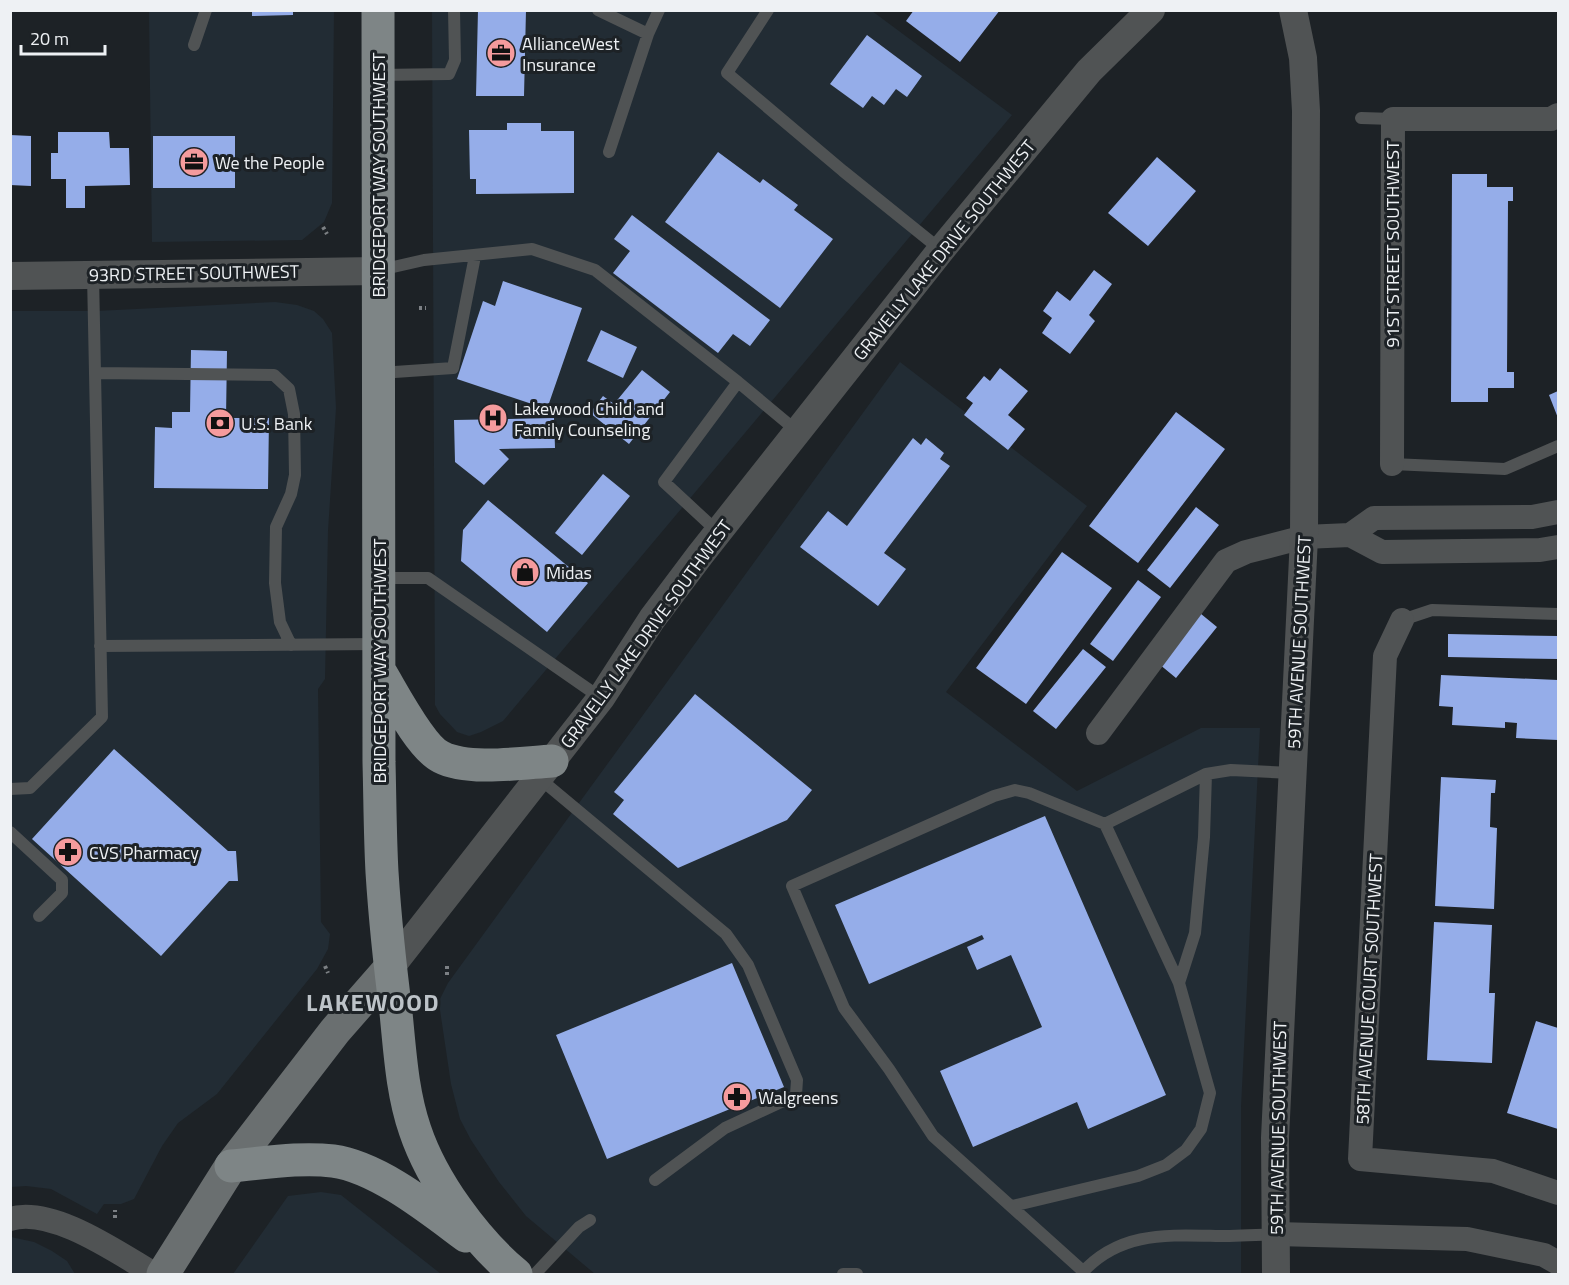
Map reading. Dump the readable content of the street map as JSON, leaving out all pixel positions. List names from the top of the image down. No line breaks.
{"streets":{"main road":["BRIDGEPORT WAY SOUTHWEST","GRAVELLY LAKE DRIVE SOUTHWEST"],"street":["91ST STREET SOUTHWEST","93RD STREET SOUTHWEST","59TH AVENUE SOUTHWEST","58TH AVENUE COURT SOUTHWEST"]},"crossings":[["BRIDGEPORT WAY SOUTHWEST","GRAVELLY LAKE DRIVE SOUTHWEST"],["BRIDGEPORT WAY SOUTHWEST","93RD STREET SOUTHWEST"]],"districts":["LAKEWOOD"],"places":{"office":["AllianceWest Insurance","We the People"],"hospital":["Lakewood Child and Family Counseling"],"bank":["U.S. Bank"],"shop":["Midas"],"pharmacy":["CVS Pharmacy","Walgreens"]},"scale_bar":"20 m"}
